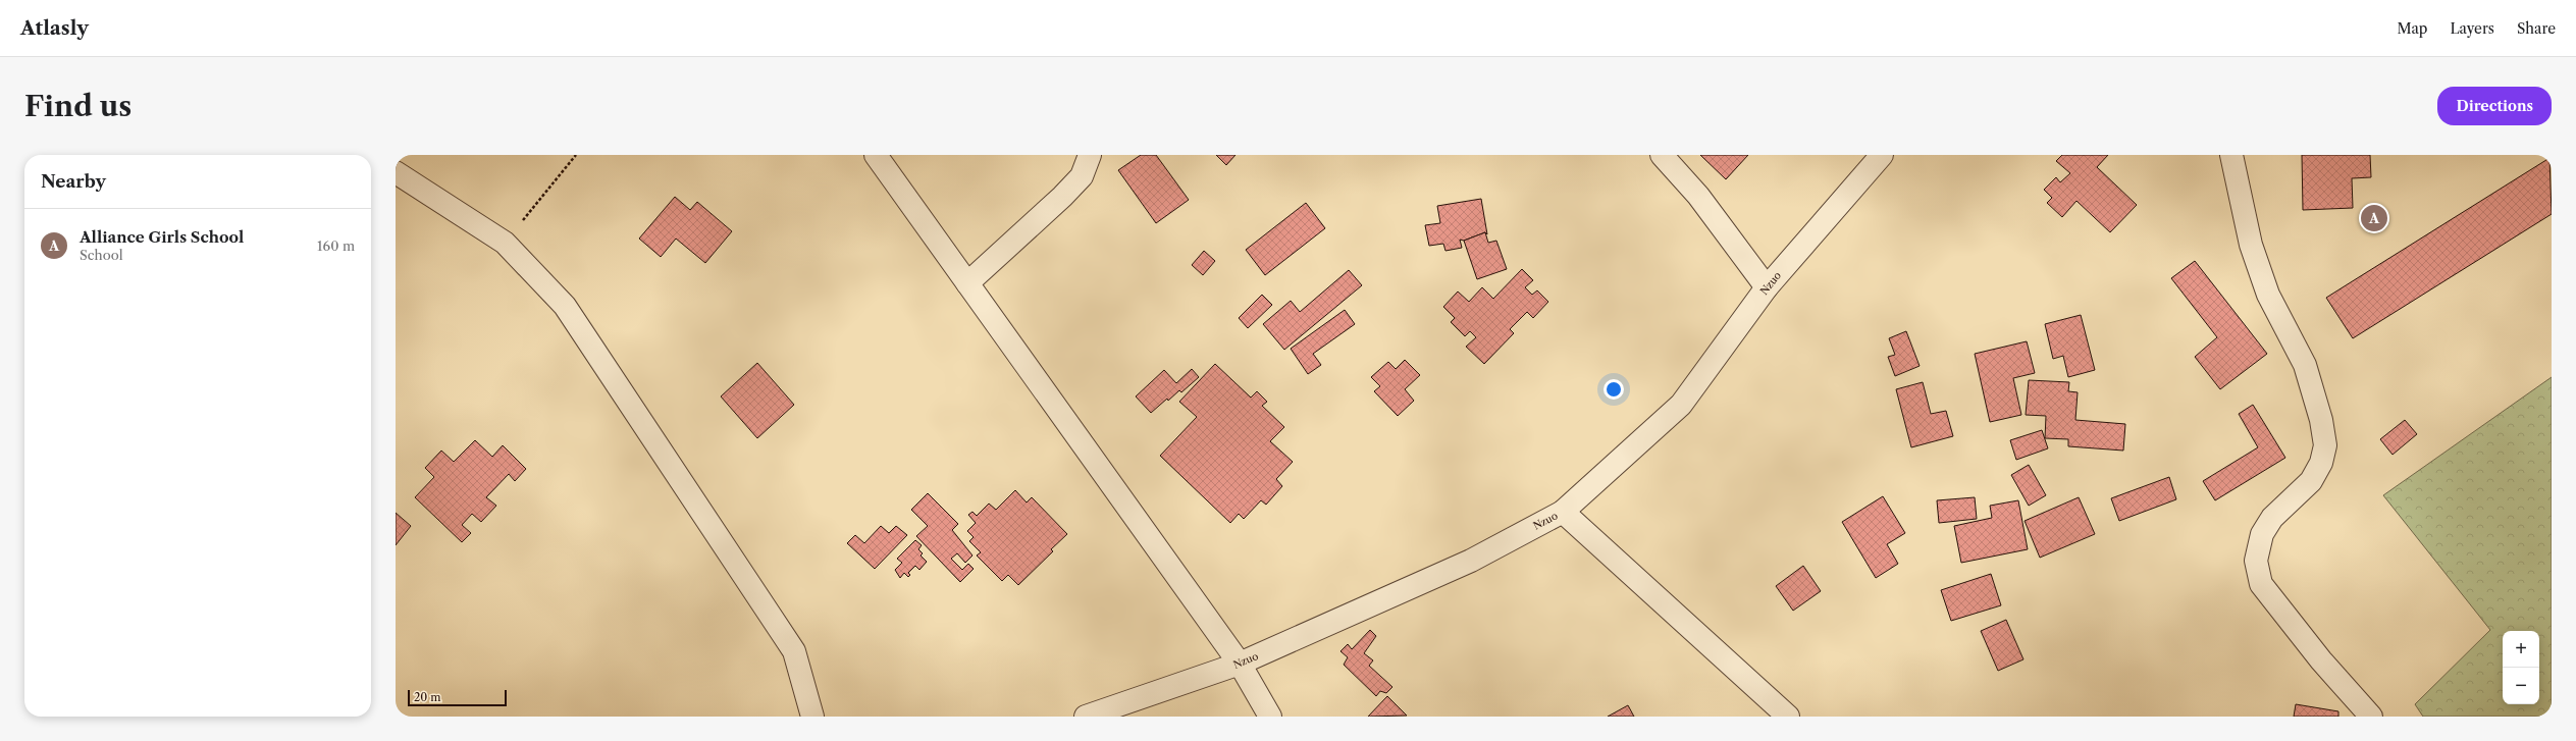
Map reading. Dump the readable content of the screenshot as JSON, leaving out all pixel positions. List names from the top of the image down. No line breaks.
{"streets":{"street":["Nzuo"]},"scale_bar":"20 m","page":{"header":"Atlasly","nav":["Map","Layers","Share"],"buttons":"Directions","title":"Find us","heading":"Nearby","pins":"A","list":[{"mark":"A","name":"Alliance Girls School","note":"School","value":"160 m"}],"map_buttons":["+","−"],"scale":"20 m"}}
